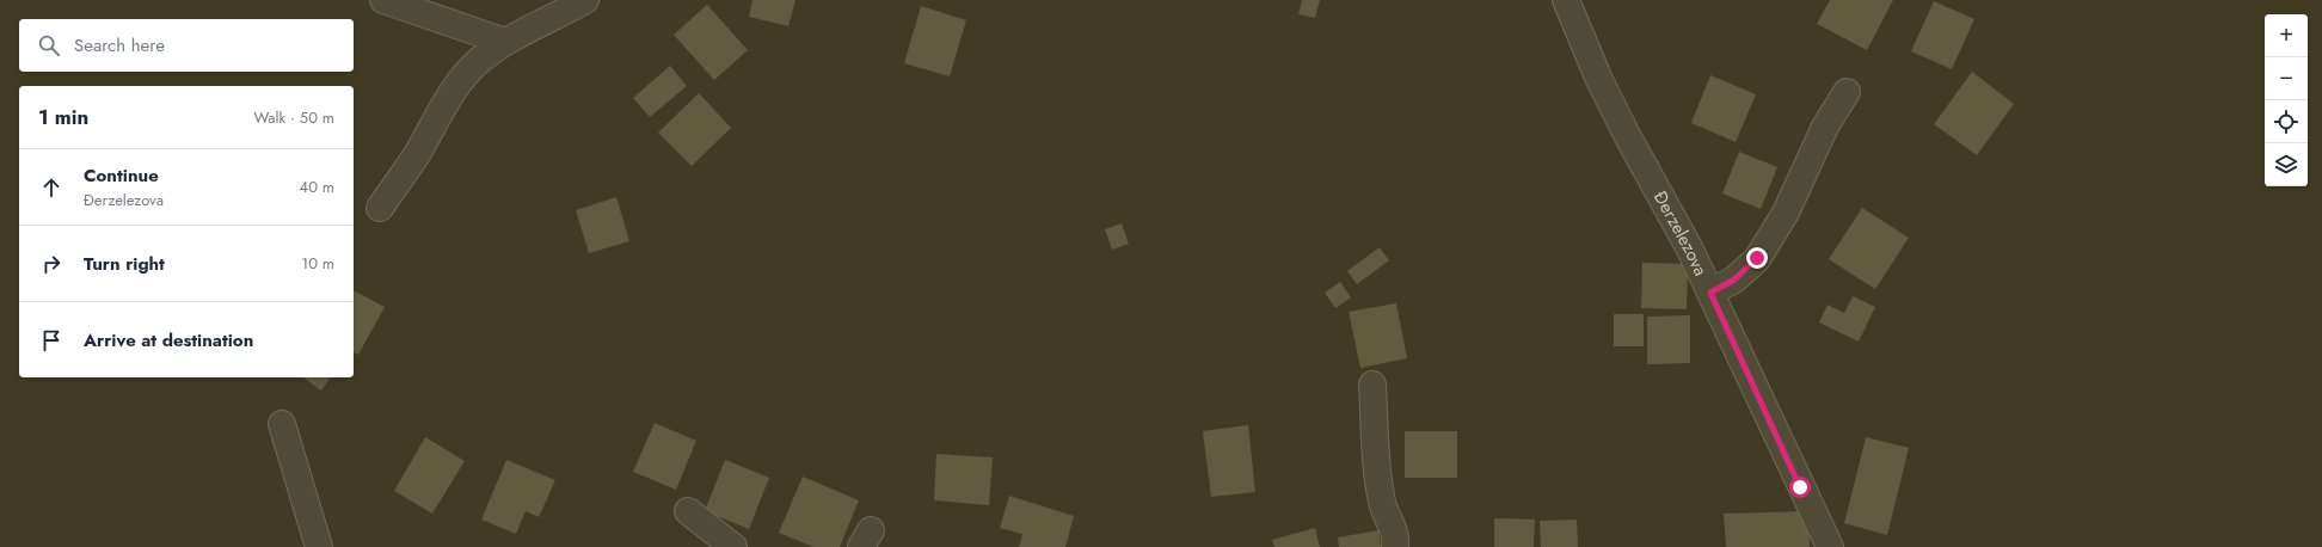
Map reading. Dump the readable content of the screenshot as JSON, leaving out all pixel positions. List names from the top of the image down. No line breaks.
{"streets":{"street":["Đerzelezova"]},"page":{"map_buttons":["+","−"],"search":"Search here","heading":["1 min","Walk · 50 m"],"list":[["Continue","Đerzelezova","40 m"],["Turn right","10 m"],"Arrive at destination"]}}
